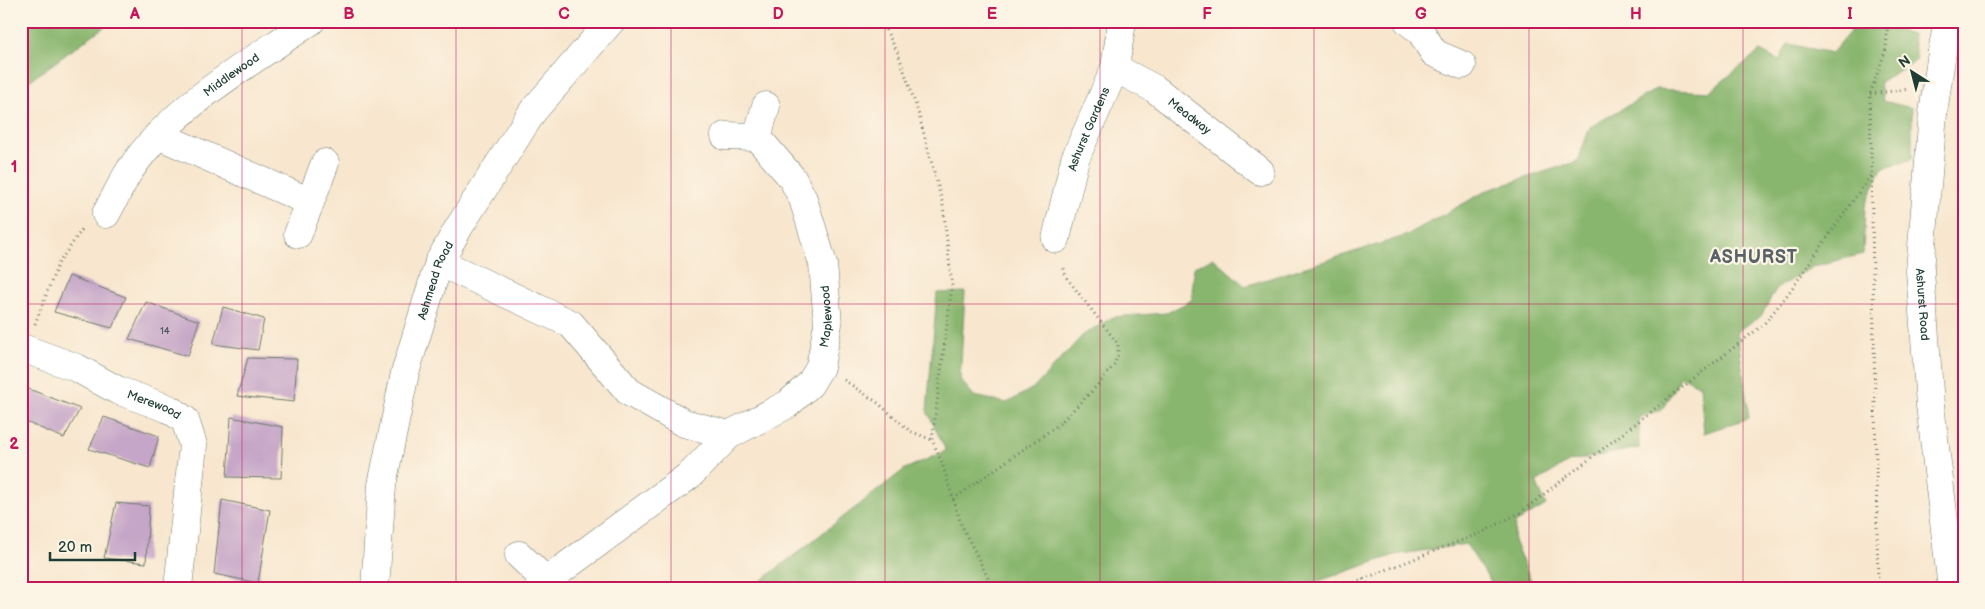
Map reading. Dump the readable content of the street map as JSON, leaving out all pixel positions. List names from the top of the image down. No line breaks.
{"streets":{"street":["Middlewood","Meadway","Ashurst Gardens","Ashmead Road","Ashurst Road","Maplewood","Merewood"]},"crossings":[["Meadway","Ashurst Gardens"]],"districts":["ASHURST"],"house_numbers":["14"],"scale_bar":"20 m","north":"top left","grid":{"columns":["A","B","C","D","E","F","G","H","I"],"rows":["1","2"]}}
